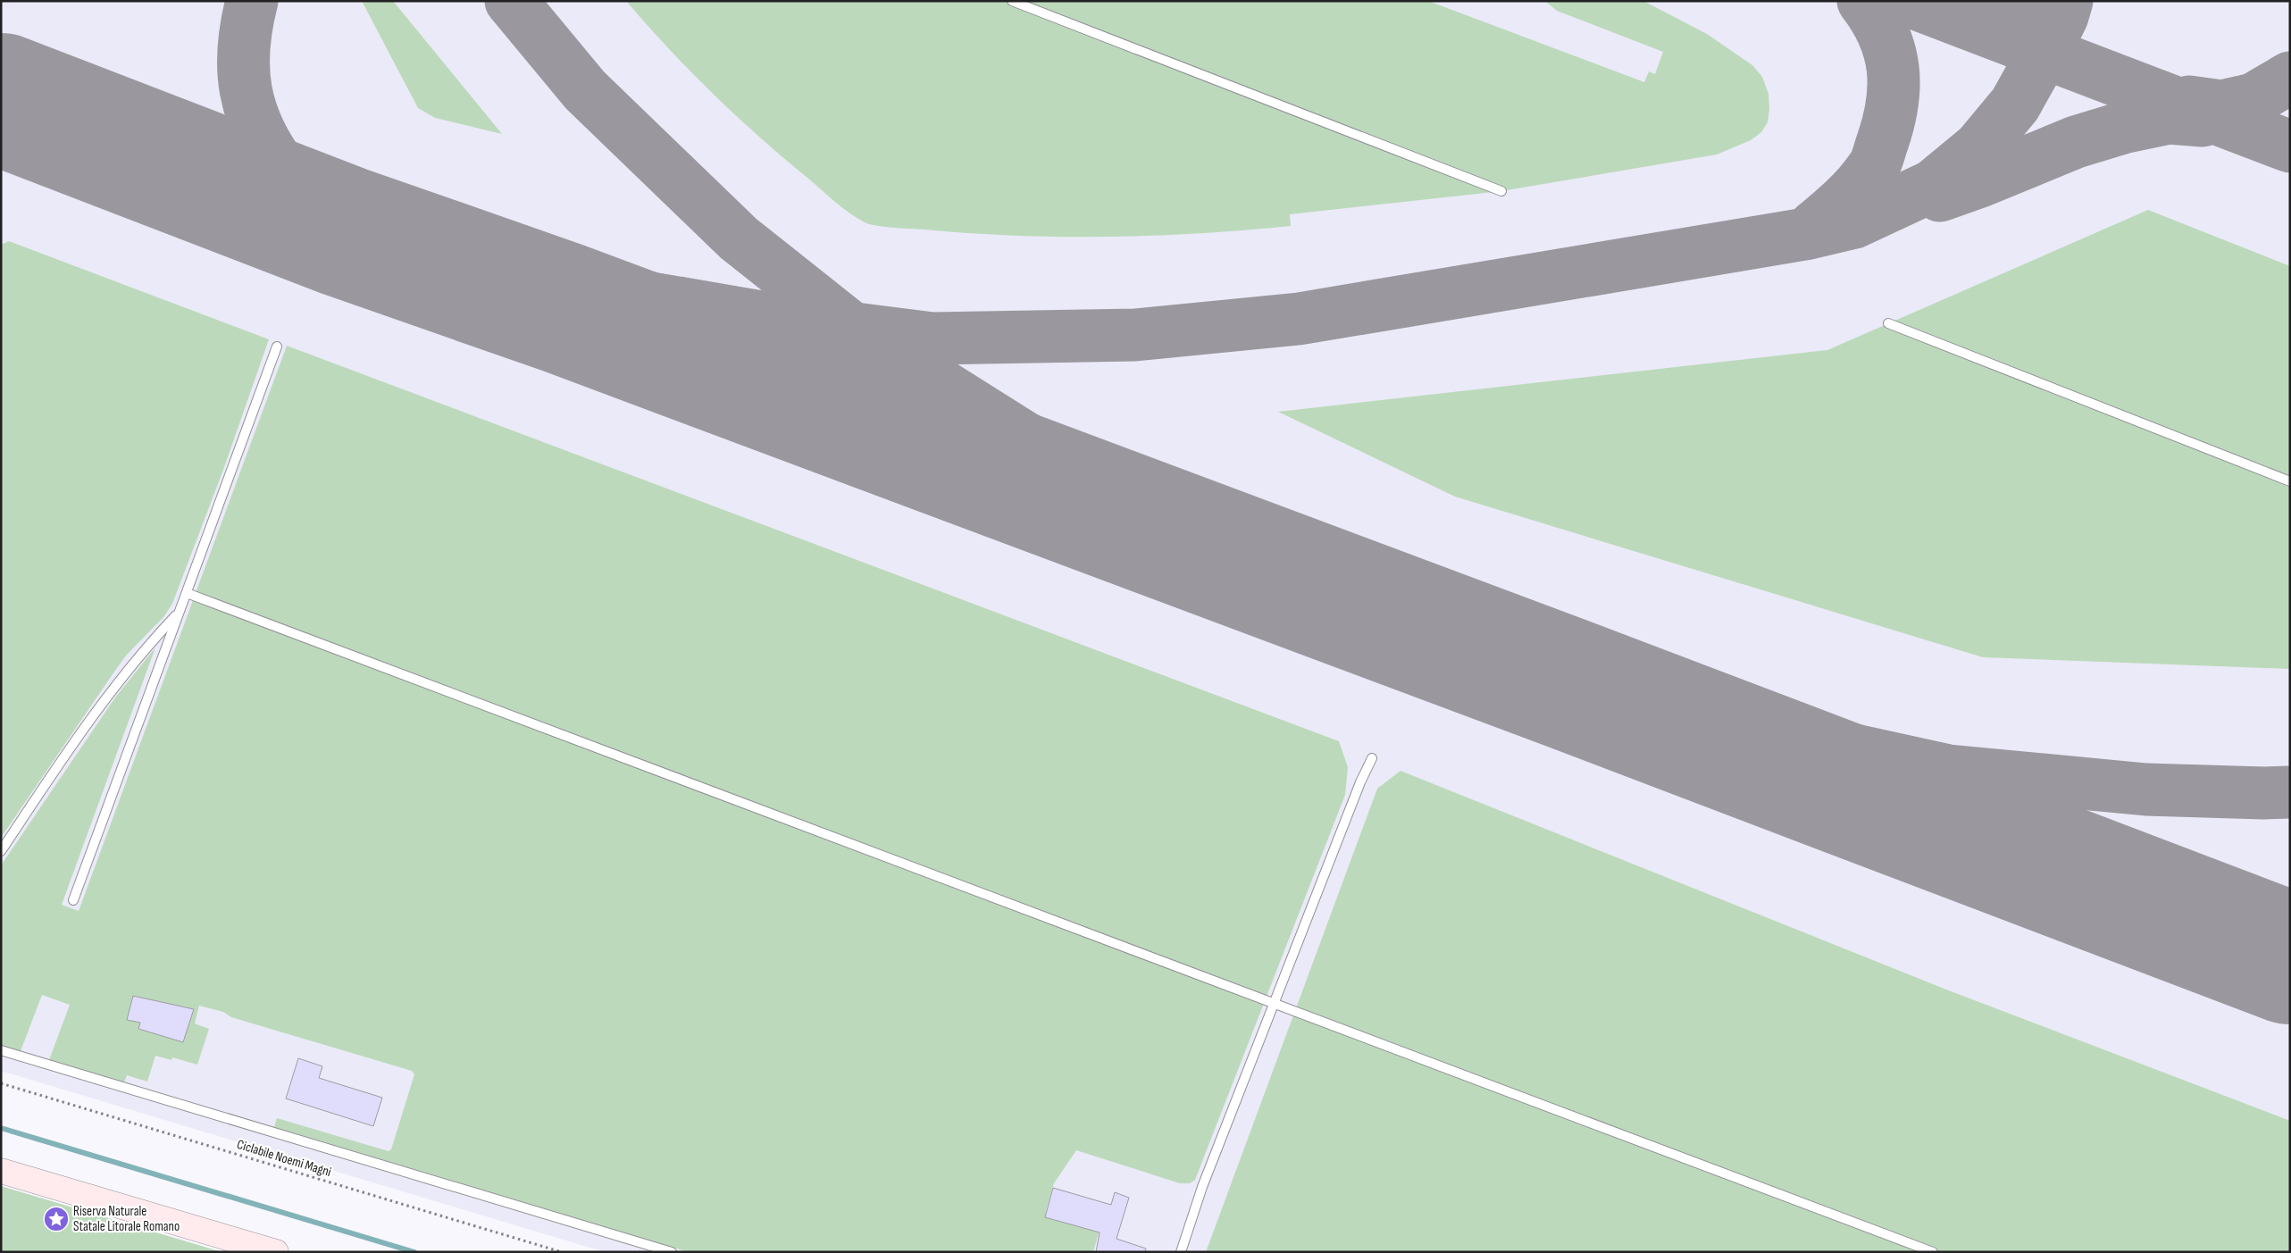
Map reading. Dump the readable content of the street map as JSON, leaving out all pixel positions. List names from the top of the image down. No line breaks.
{"streets":{"path":["Ciclabile Noemi Magni"]},"places":{"place":["Riserva Naturale Statale Litorale Romano"]}}
